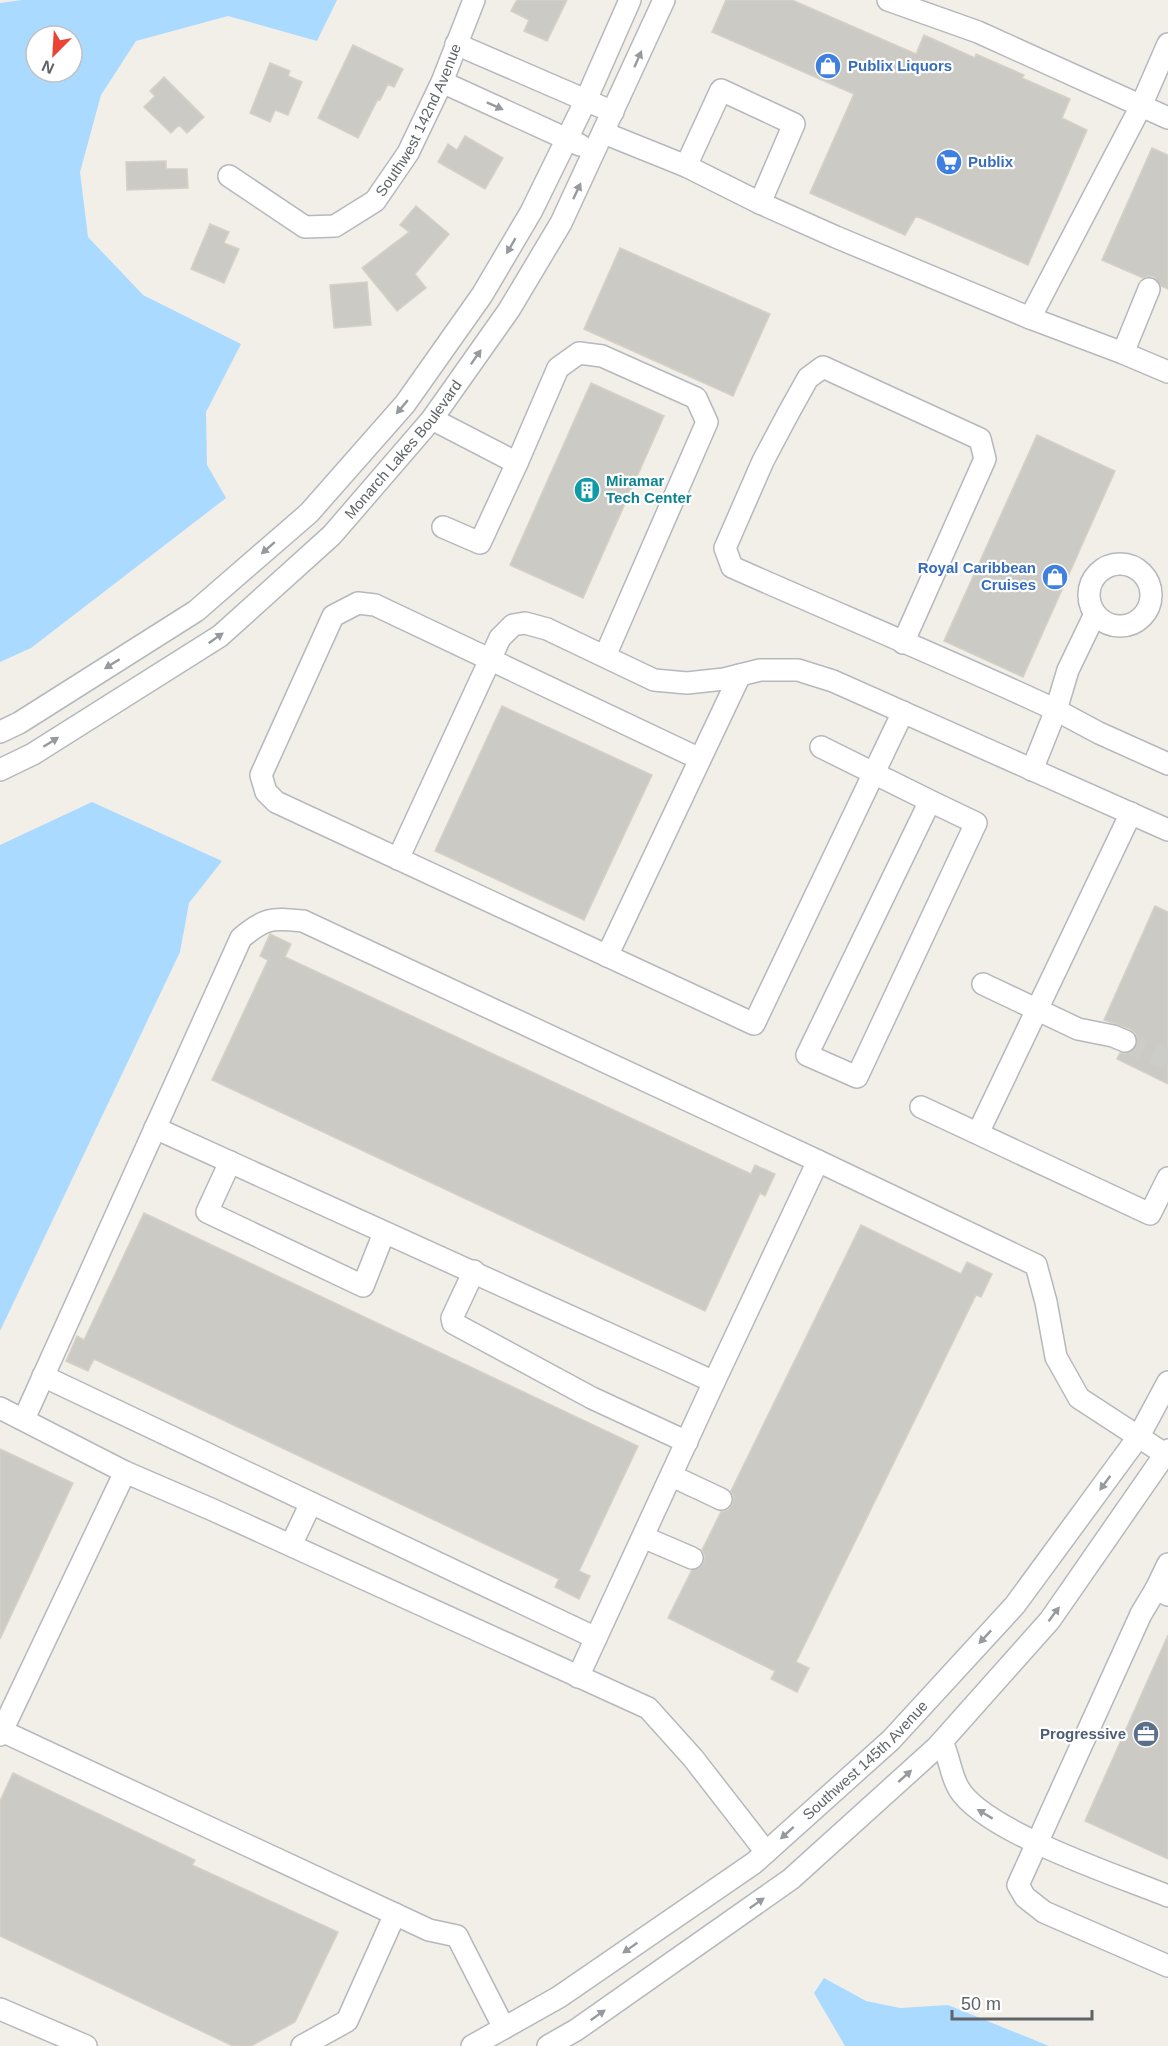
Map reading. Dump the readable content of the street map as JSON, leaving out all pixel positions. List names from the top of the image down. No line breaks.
{"streets":{"street":["Southwest 142nd Avenue","Monarch Lakes Boulevard","Southwest 145th Avenue"]},"places":{"shop":["Publix Liquors","Royal Caribbean Cruises"],"supermarket":["Publix"],"building":["Miramar Tech Center"],"office":["Progressive"]},"scale_bar":"50 m","north":"bottom left"}
